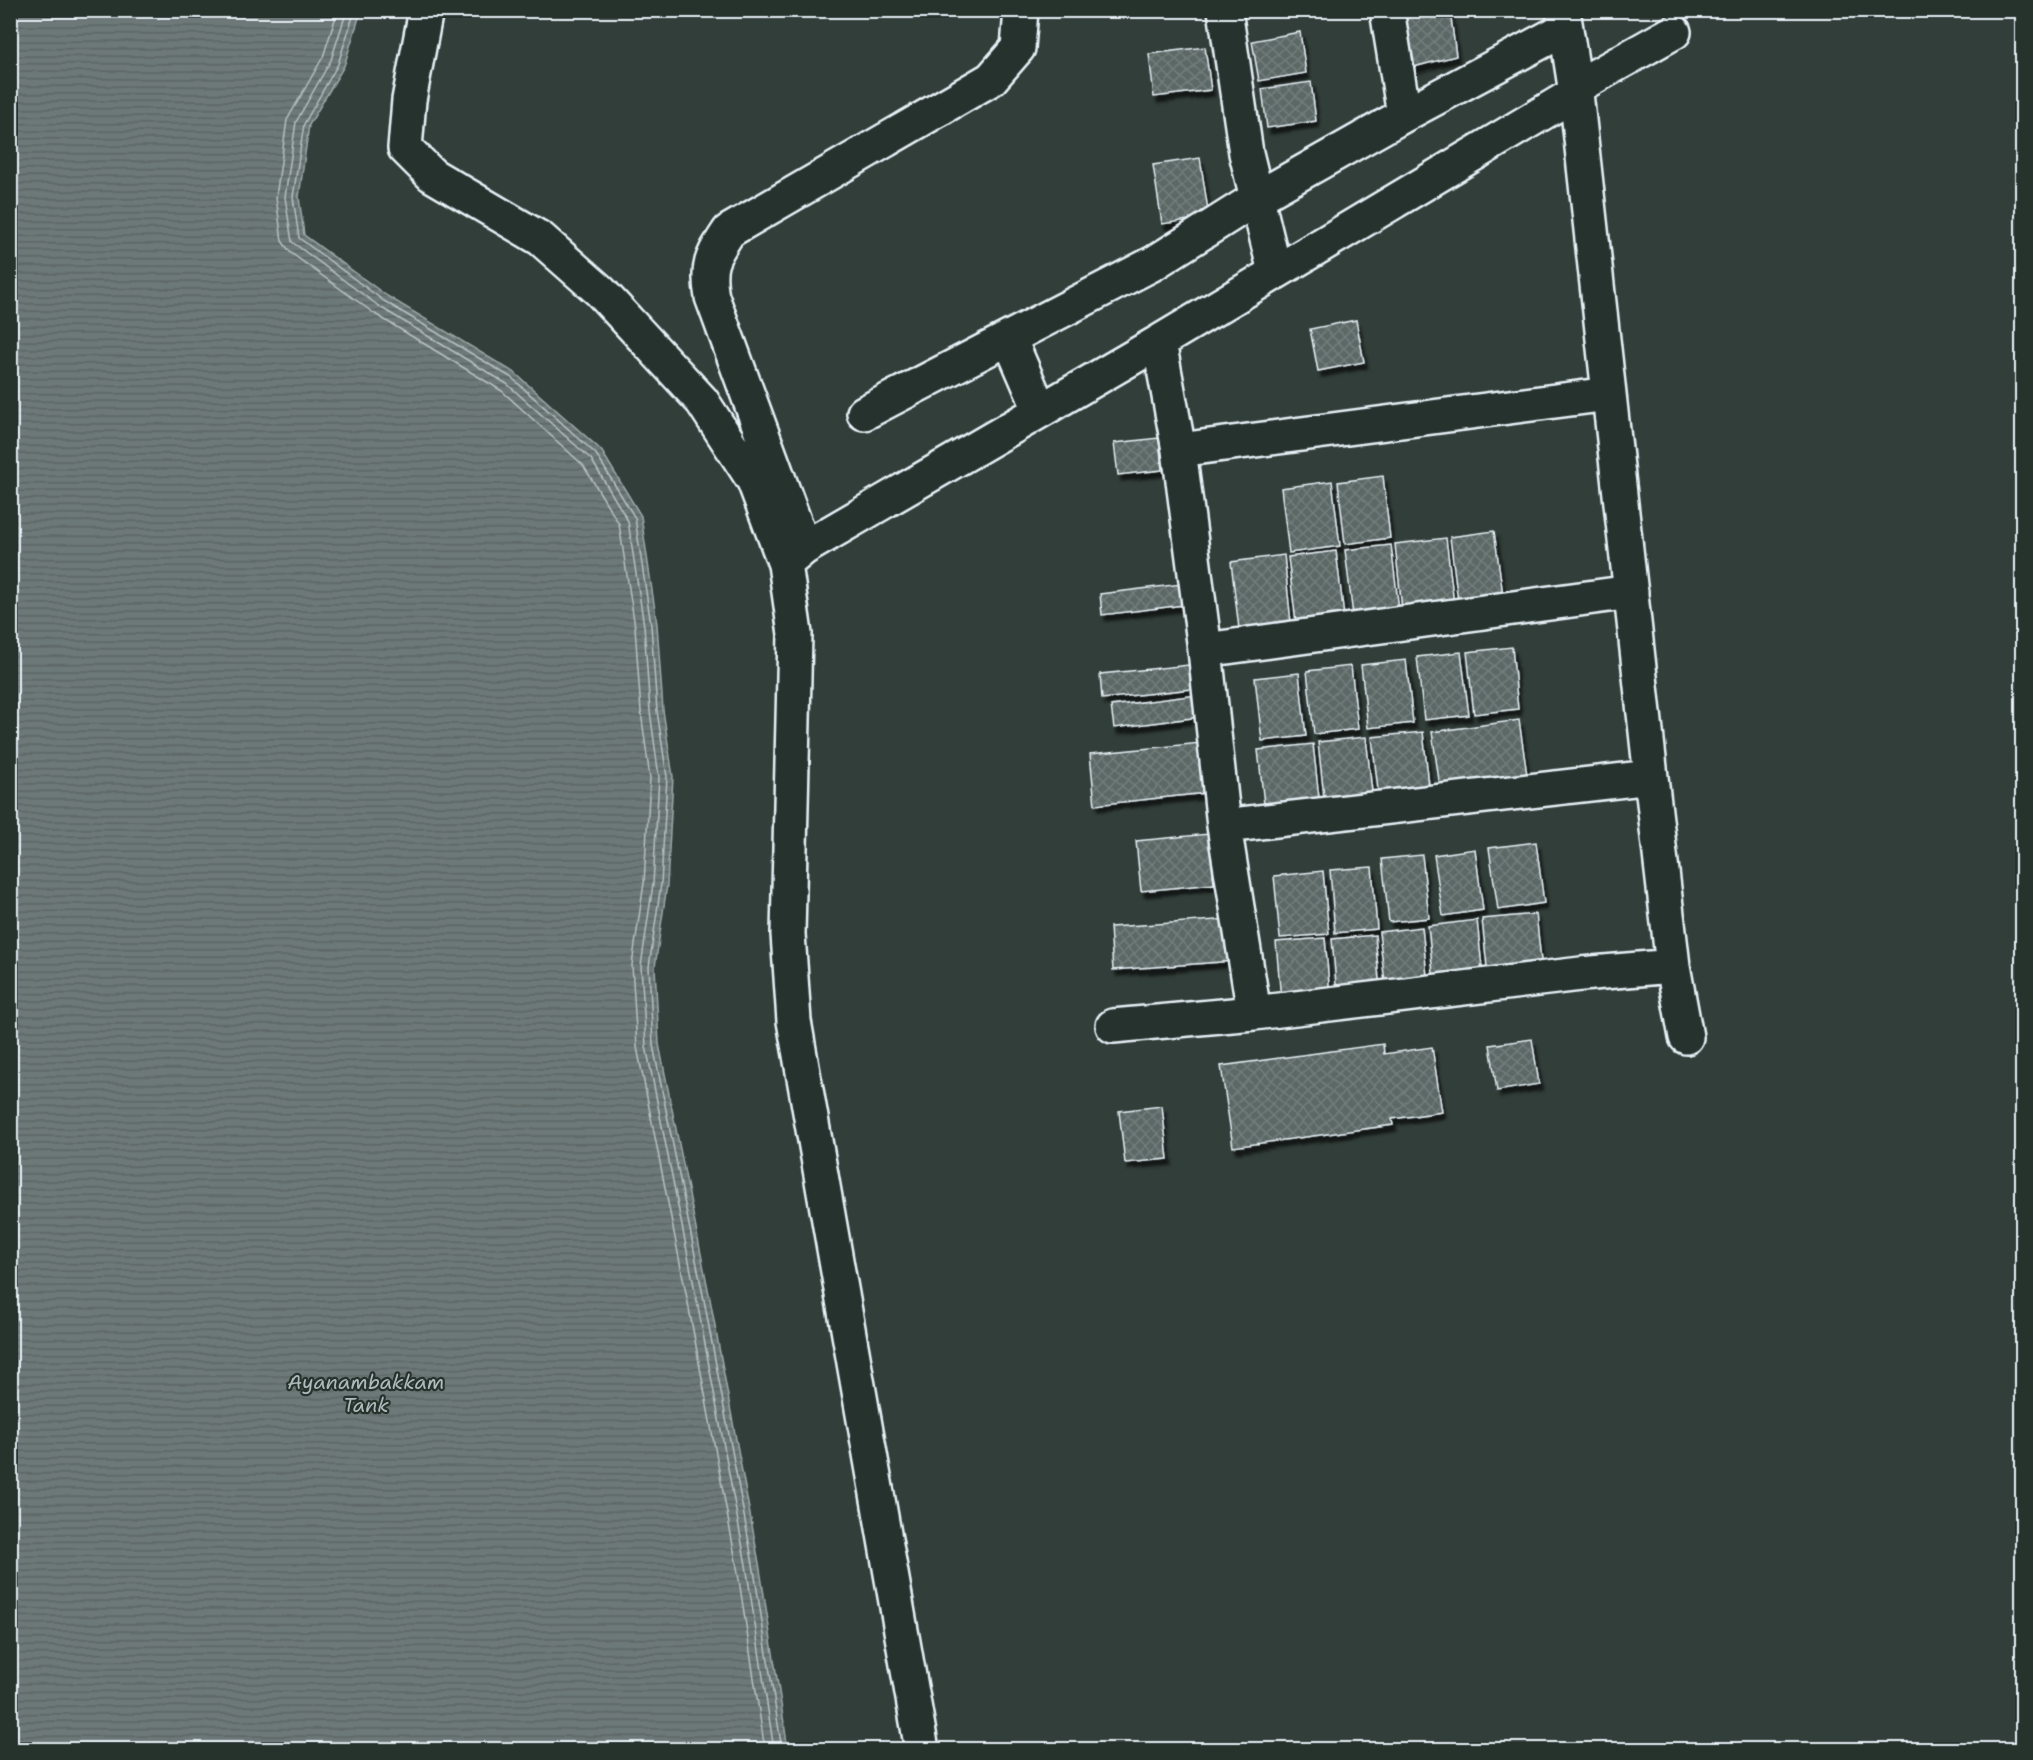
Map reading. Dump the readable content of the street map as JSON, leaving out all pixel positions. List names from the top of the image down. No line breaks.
{"water":["Ayanambakkam Tank"]}
